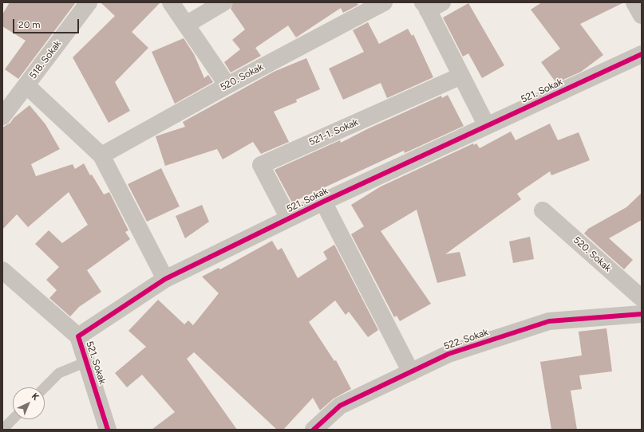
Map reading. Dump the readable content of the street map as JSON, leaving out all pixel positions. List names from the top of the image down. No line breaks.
{"streets":{"street":["518. Sokak","520. Sokak","521. Sokak","521-1. Sokak","522. Sokak"]},"crossings":[["521. Sokak","521-1. Sokak"]],"scale_bar":"20 m","north":"top right"}
